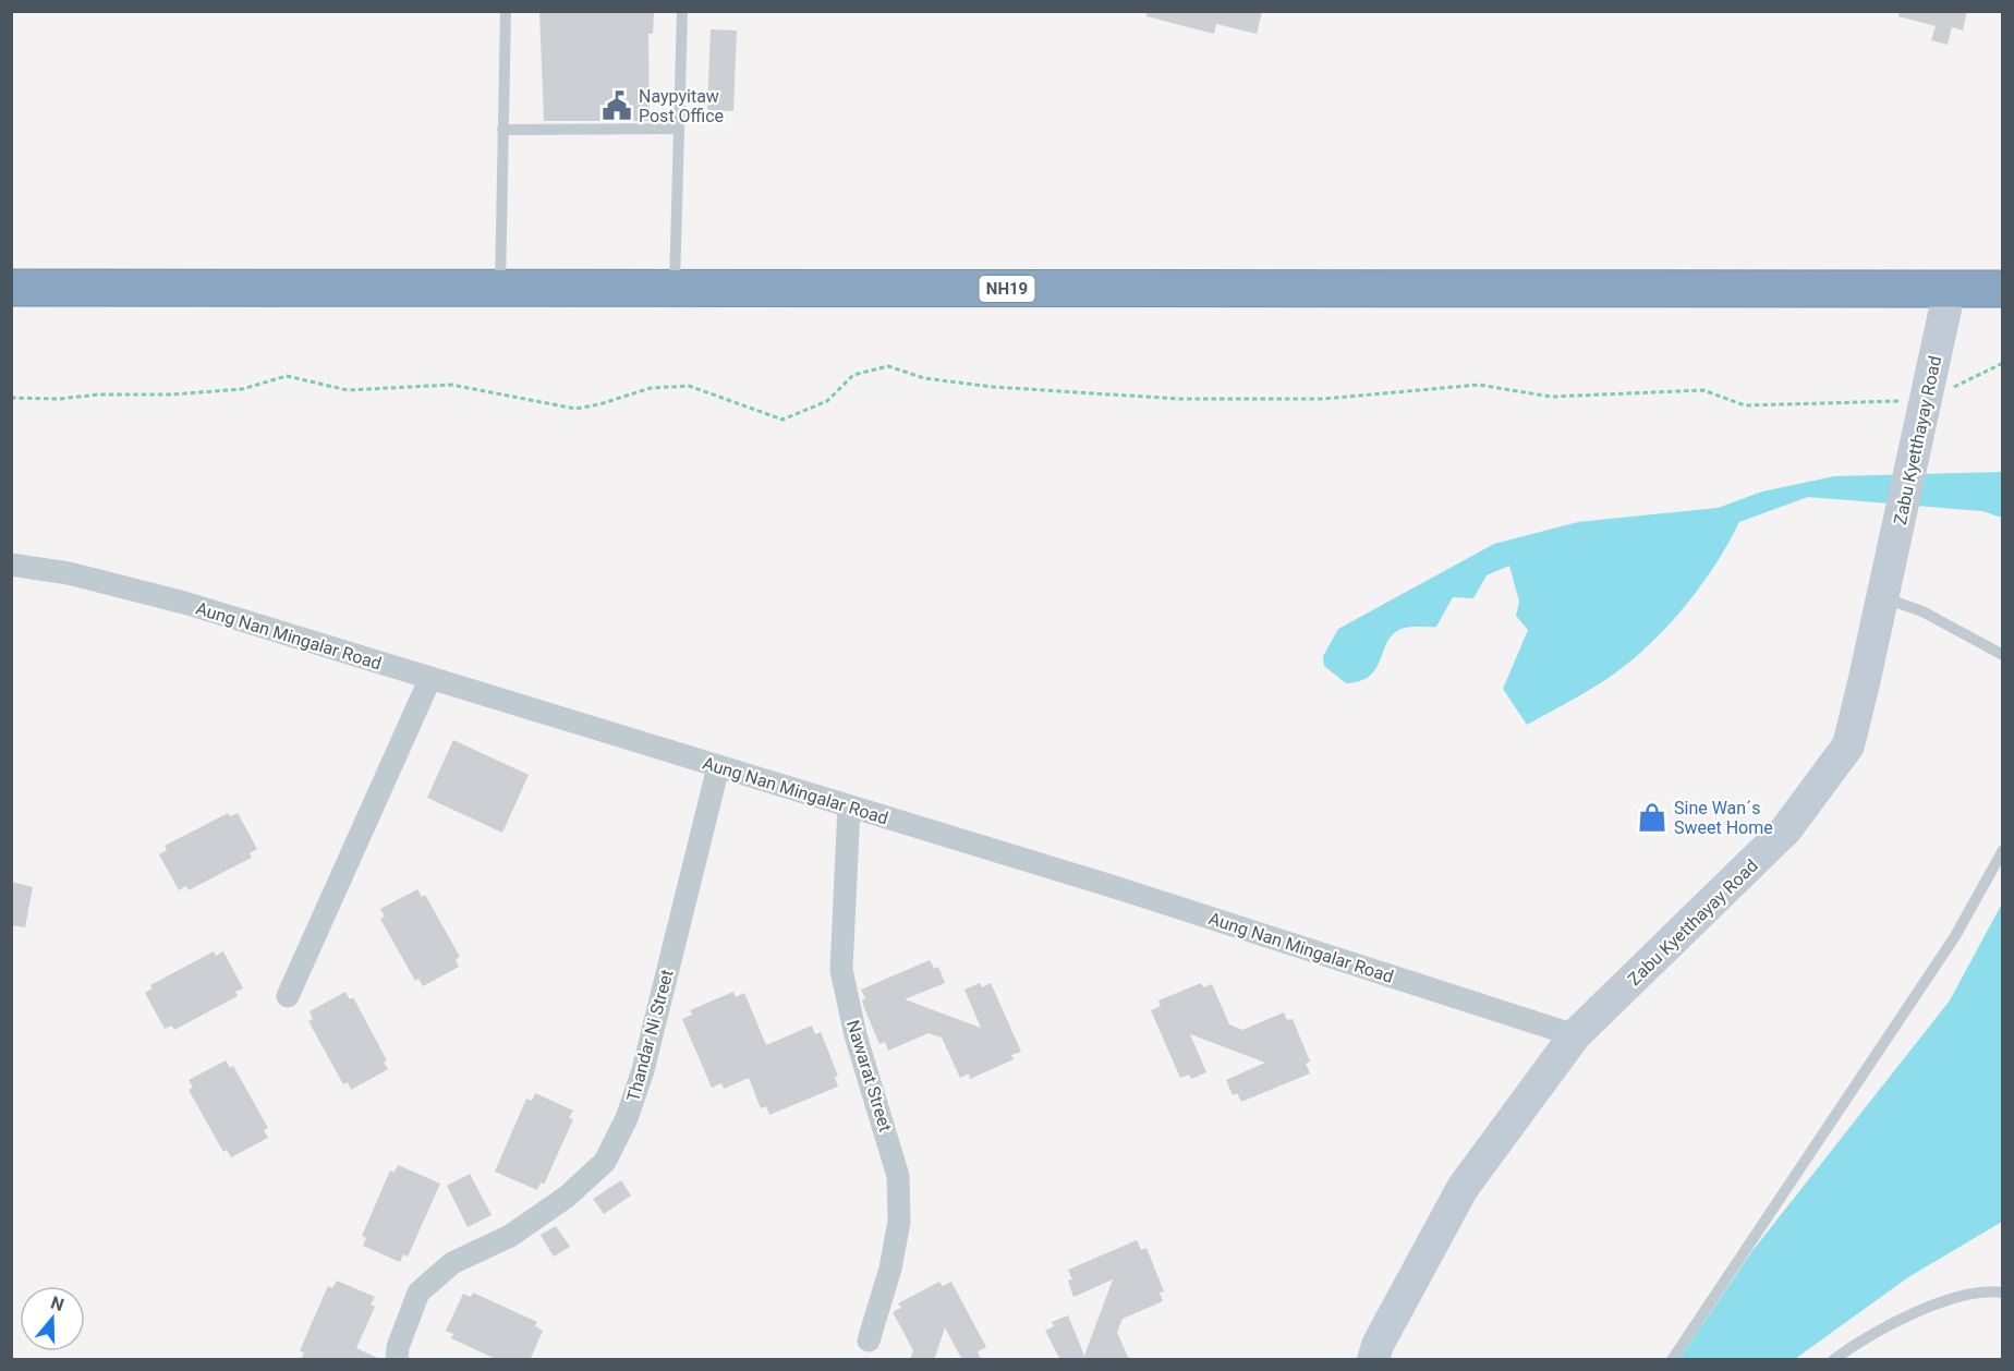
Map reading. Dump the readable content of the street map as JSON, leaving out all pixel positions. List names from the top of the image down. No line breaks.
{"streets":{"highway":["NH19"],"main road":["Zabu Kyetthayay Road"],"street":["Aung Nan Mingalar Road","Thandar Ni Street","Nawarat Street"]},"crossings":[["NH19","Zabu Kyetthayay Road"],["Zabu Kyetthayay Road","Aung Nan Mingalar Road"],["Aung Nan Mingalar Road","Thandar Ni Street"],["Aung Nan Mingalar Road","Nawarat Street"]],"places":{"public building":["Naypyitaw Post Office"],"shop":["Sine Wan´s Sweet Home"]},"north":"top"}
